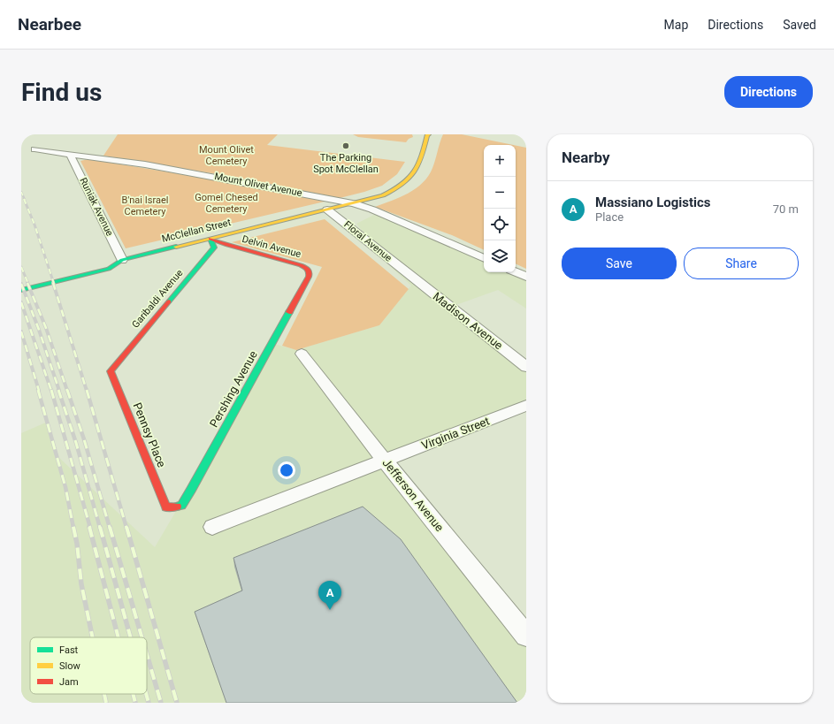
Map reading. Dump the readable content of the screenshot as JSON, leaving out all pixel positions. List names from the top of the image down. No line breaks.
{"streets":{"street":["Mount Olivet Avenue","Runiak Avenue","McClellan Street","Floral Avenue","Delvin Avenue","Garibaldi Avenue","Madison Avenue","Pershing Avenue","Virginia Street","Pennsy Place","Jefferson Avenue"]},"crossings":[["Mount Olivet Avenue","Runiak Avenue"],["Mount Olivet Avenue","McClellan Street"],["Runiak Avenue","McClellan Street"],["McClellan Street","Floral Avenue"],["McClellan Street","Delvin Avenue"],["McClellan Street","Garibaldi Avenue"],["Floral Avenue","Madison Avenue"],["Delvin Avenue","Garibaldi Avenue"],["Delvin Avenue","Pershing Avenue"],["Garibaldi Avenue","Pennsy Place"],["Pershing Avenue","Pennsy Place"],["Virginia Street","Jefferson Avenue"]],"parks":["Mount Olivet Cemetery","Gomel Chesed Cemetery","B'nai Israel Cemetery"],"places":["The Parking Spot McClellan"],"legend":["Fast","Slow","Jam"],"page":{"header":"Nearbee","nav":["Map","Directions","Saved"],"buttons":["Directions",["Save","Share"]],"title":"Find us","heading":"Nearby","map_buttons":["+","−"],"list":[{"mark":"A","name":"Massiano Logistics","note":"Place","value":"70 m"}],"pins":"A"}}
